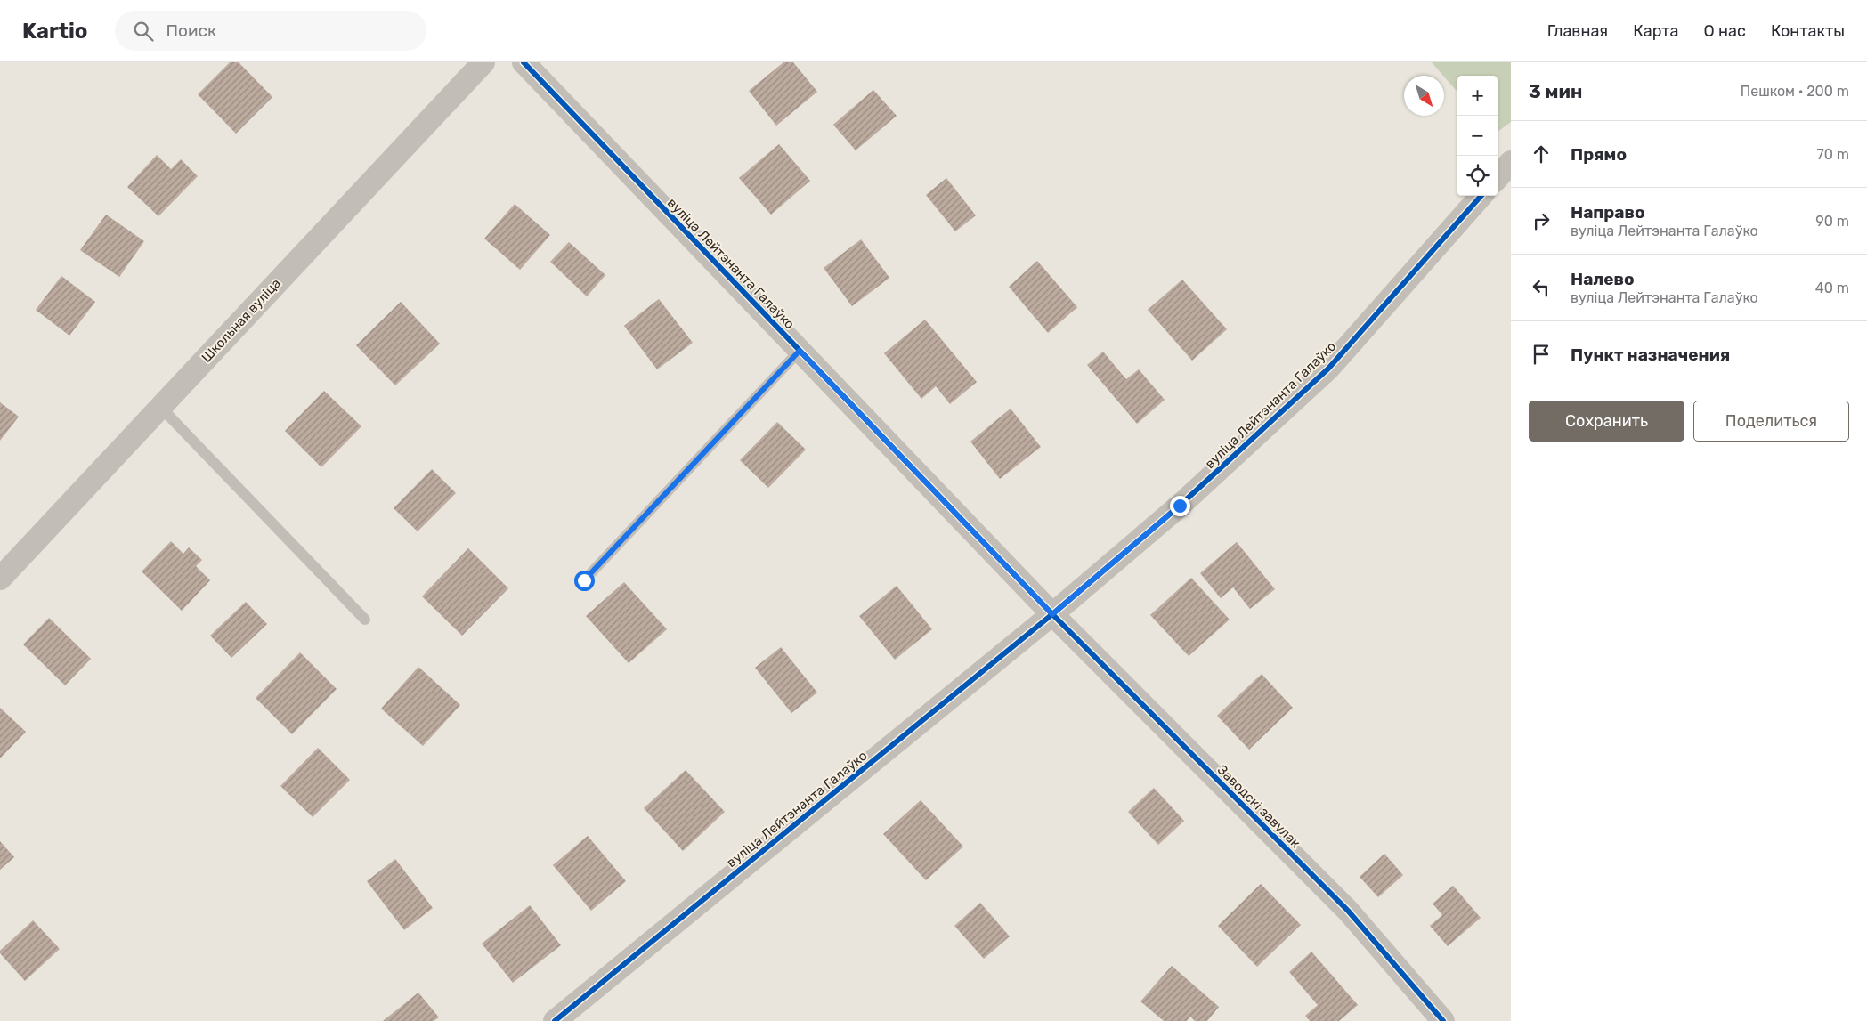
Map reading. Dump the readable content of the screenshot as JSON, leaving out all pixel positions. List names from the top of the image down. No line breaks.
{"streets":{"street":["вуліца Лейтэнанта Галаўко","Школьная вуліца","Заводскі завулак"]},"crossings":[["вуліца Лейтэнанта Галаўко","Заводскі завулак"]],"north":"bottom right","page":{"header":"Kartio","search":"Поиск","nav":["Главная","Карта","О нас","Контакты"],"heading":["3 мин","Пешком · 200 m"],"map_buttons":["+","−"],"list":[["Прямо","70 m"],["Направо","вуліца Лейтэнанта Галаўко","90 m"],["Налево","вуліца Лейтэнанта Галаўко","40 m"],"Пункт назначения"],"buttons":["Сохранить","Поделиться"]}}
